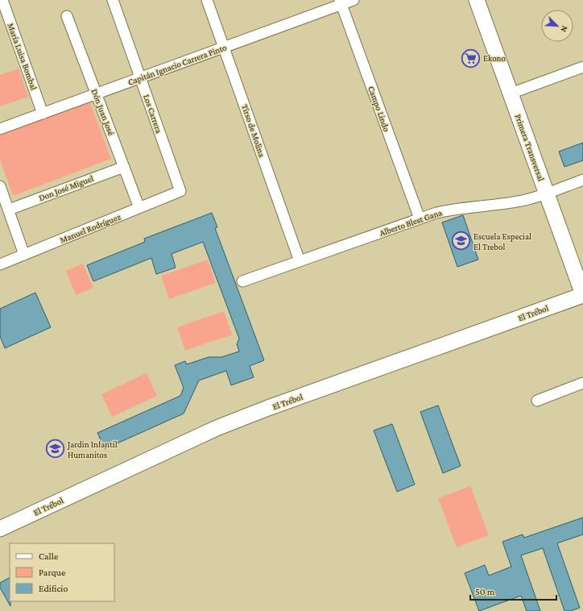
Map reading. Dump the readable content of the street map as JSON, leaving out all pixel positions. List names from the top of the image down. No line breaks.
{"streets":{"main road":["Primera Transversal","El Trébol"],"street":["María Luisa Bombal","Capitán Ignacio Carrera Pinto","Campo Lindo","Dón Juan José","Los Carrera","Tirso de Molina","Don José Miguel","Alberto Blest Gana","Manuel Rodríguez"]},"crossings":[["María Luisa Bombal","Capitán Ignacio Carrera Pinto"],["Capitán Ignacio Carrera Pinto","Campo Lindo"],["Capitán Ignacio Carrera Pinto","Dón Juan José"],["Capitán Ignacio Carrera Pinto","Los Carrera"],["Capitán Ignacio Carrera Pinto","Tirso de Molina"],["Campo Lindo","Alberto Blest Gana"],["Dón Juan José","Don José Miguel"],["Dón Juan José","Manuel Rodríguez"],["Los Carrera","Manuel Rodríguez"],["Tirso de Molina","Alberto Blest Gana"],["Primera Transversal","Alberto Blest Gana"],["Primera Transversal","El Trébol"]],"places":{"supermarket":["Ekono"],"school or university":["Escuela Especial El Trebol","Jardin Infantil Humanitos"]},"legend":["Calle","Parque","Edificio"],"scale_bar":"50 m","north":"bottom right"}
